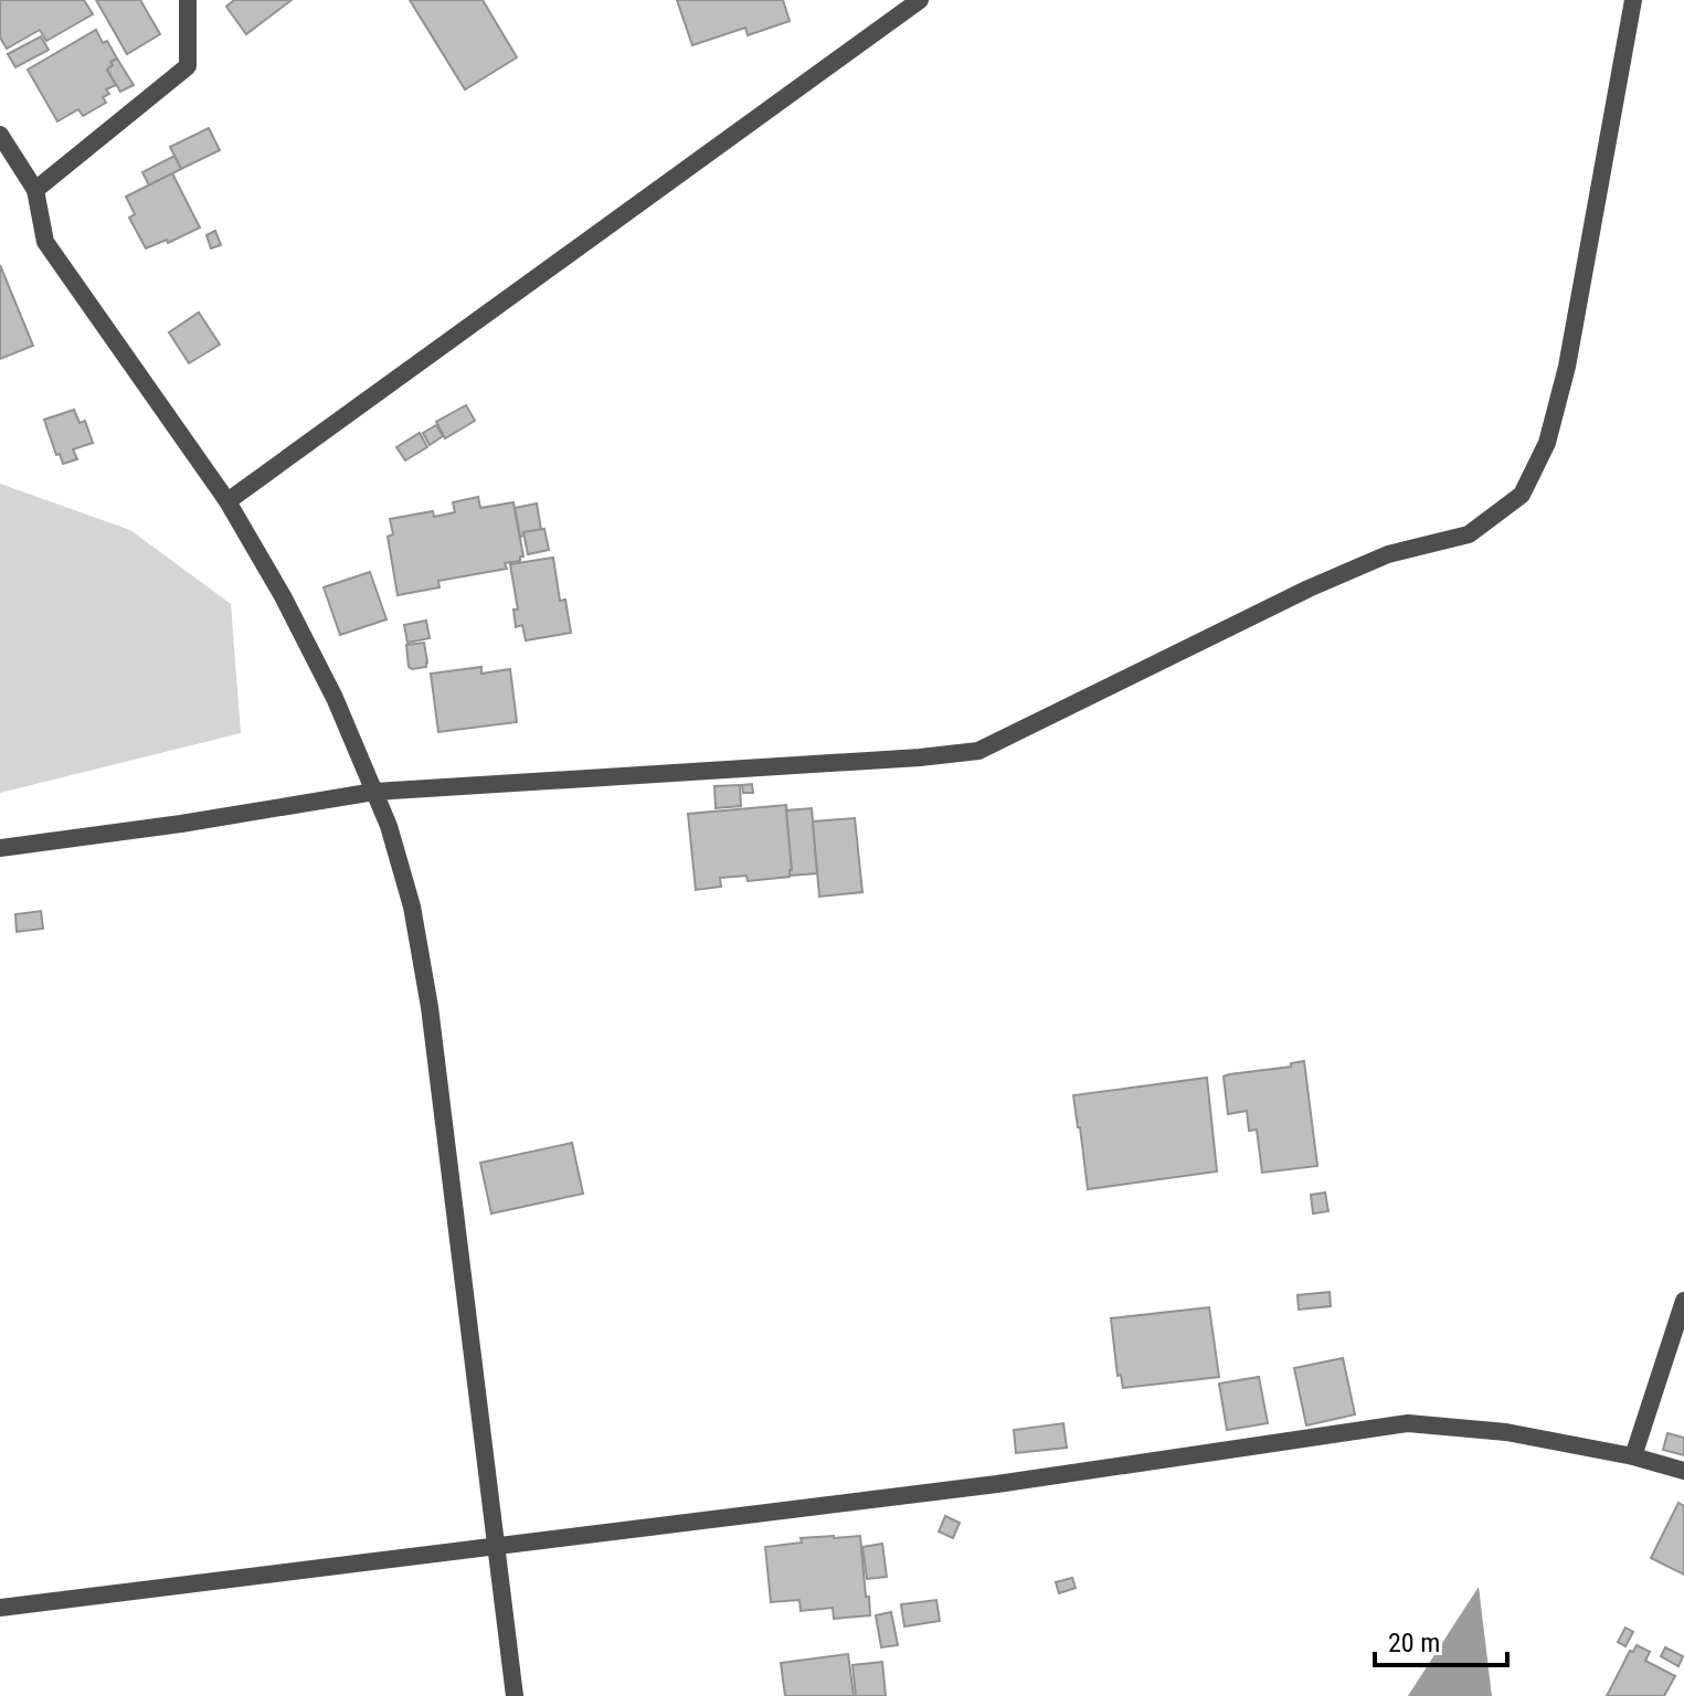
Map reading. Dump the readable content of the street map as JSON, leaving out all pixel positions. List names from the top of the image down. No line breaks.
{"scale_bar":"20 m"}
